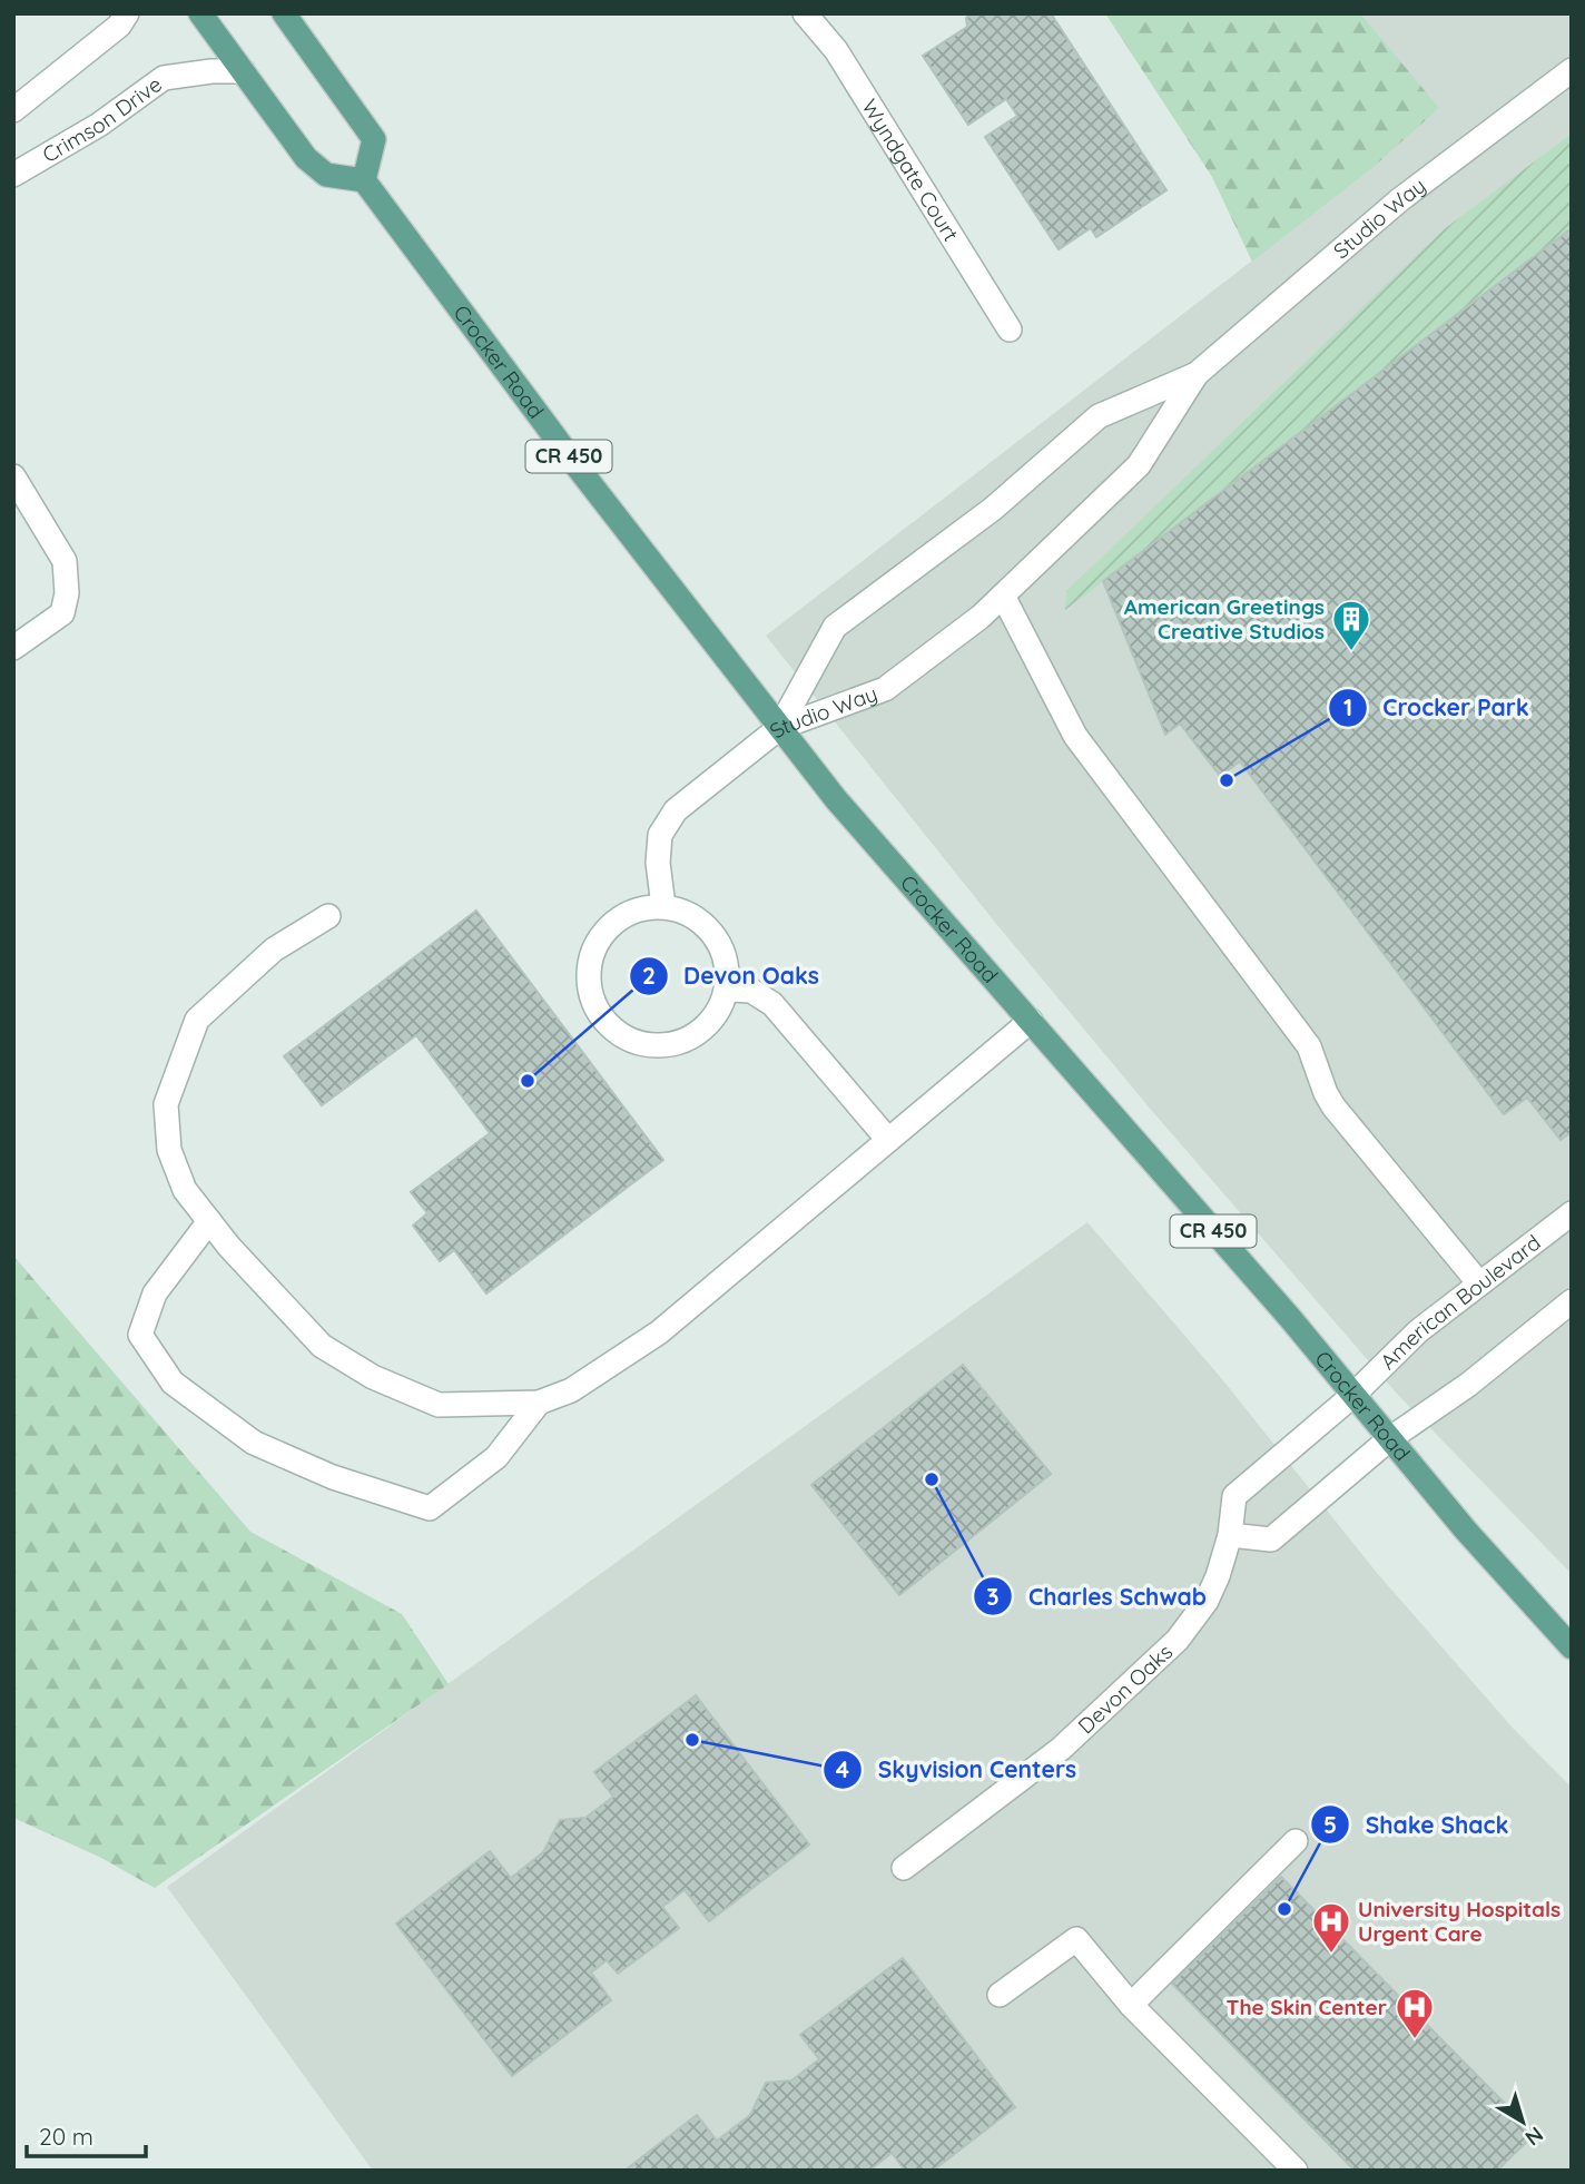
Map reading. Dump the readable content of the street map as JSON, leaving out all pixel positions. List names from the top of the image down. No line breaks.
{"streets":{"main road":["Crocker Road","CR 450"],"street":["Crimson Drive","Wyndgate Court","Studio Way","American Boulevard","Devon Oaks"]},"crossings":[["Studio Way","Crocker Road"],["Crocker Road","American Boulevard"],["Crocker Road","Devon Oaks"],["American Boulevard","Devon Oaks"]],"places":{"building":["American Greetings Creative Studios"],"other":["Crocker Park","Devon Oaks","Charles Schwab","Skyvision Centers","Shake Shack"],"hospital":["University Hospitals Urgent Care","The Skin Center"]},"scale_bar":"20 m","north":"bottom right"}
